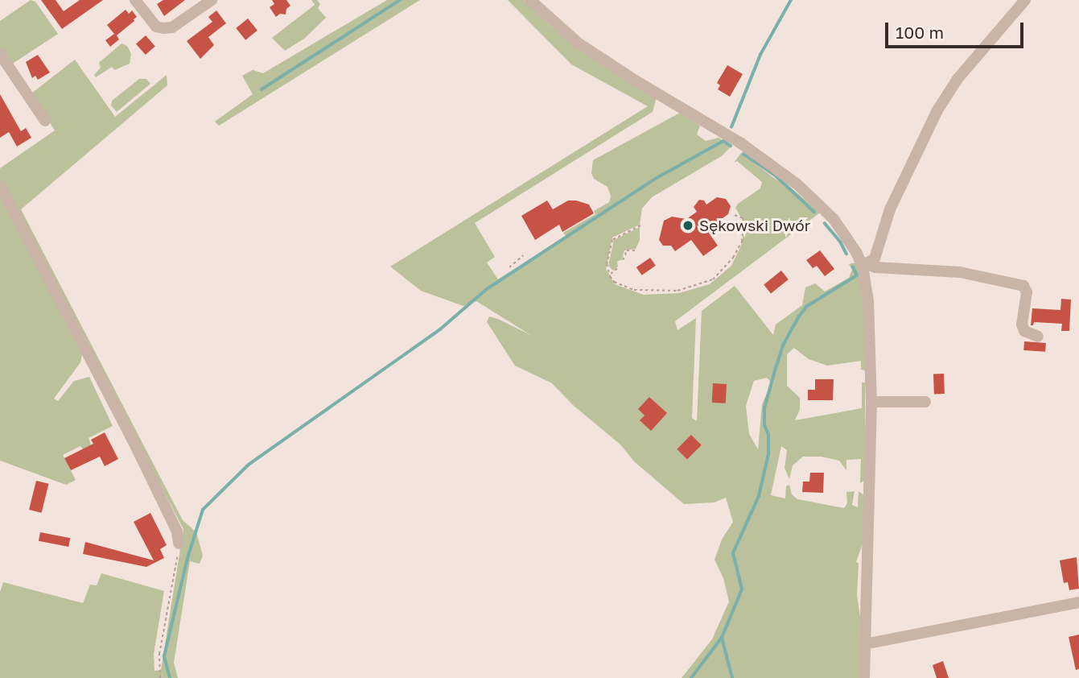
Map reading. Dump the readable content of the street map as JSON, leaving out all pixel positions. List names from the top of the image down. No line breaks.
{"places":["Sękowski Dwór"],"scale_bar":"100 m"}
